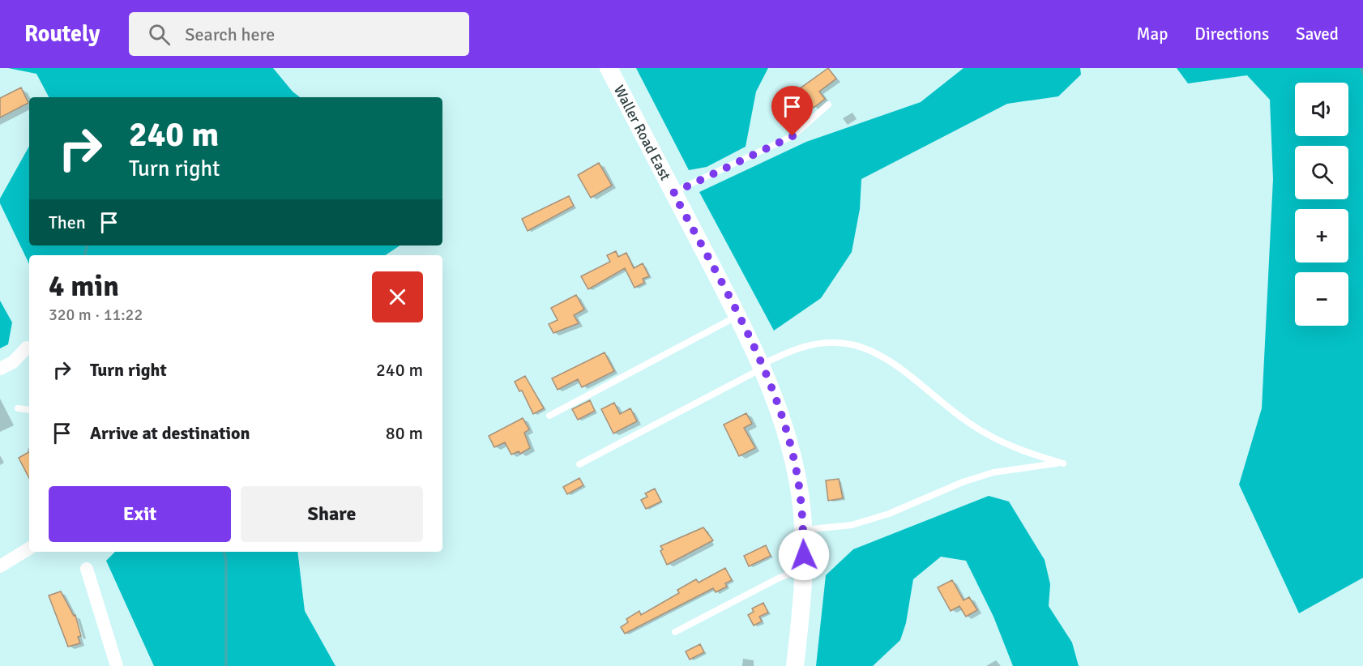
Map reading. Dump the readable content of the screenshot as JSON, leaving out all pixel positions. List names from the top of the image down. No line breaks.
{"streets":{"street":["Waller Road East"]},"page":{"header":"Routely","search":"Search here","nav":["Map","Directions","Saved"],"map_buttons":["+","−"],"turn":["240 m","Turn right"],"then":"Then","heading":["4 min","320 m · 11:22"],"list":[{"name":"Turn right","value":"240 m"},{"name":"Arrive at destination","value":"80 m"}],"buttons":["Exit","Share"]}}
